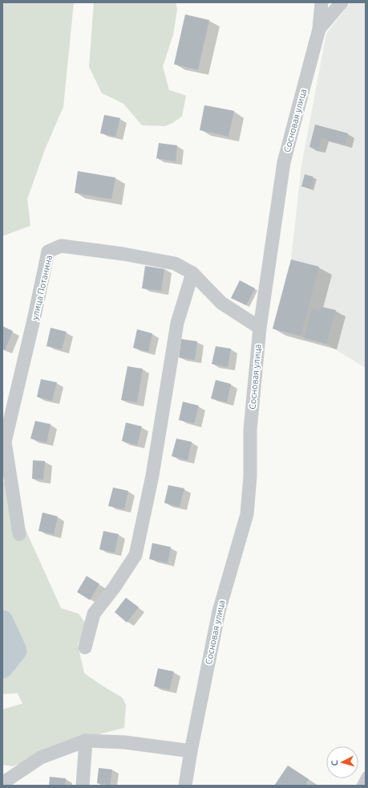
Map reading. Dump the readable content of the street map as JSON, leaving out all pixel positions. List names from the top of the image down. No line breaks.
{"streets":{"street":["Сосновая улица","улица Потанина"]},"crossings":[["Сосновая улица","улица Потанина"]],"north":"left"}
